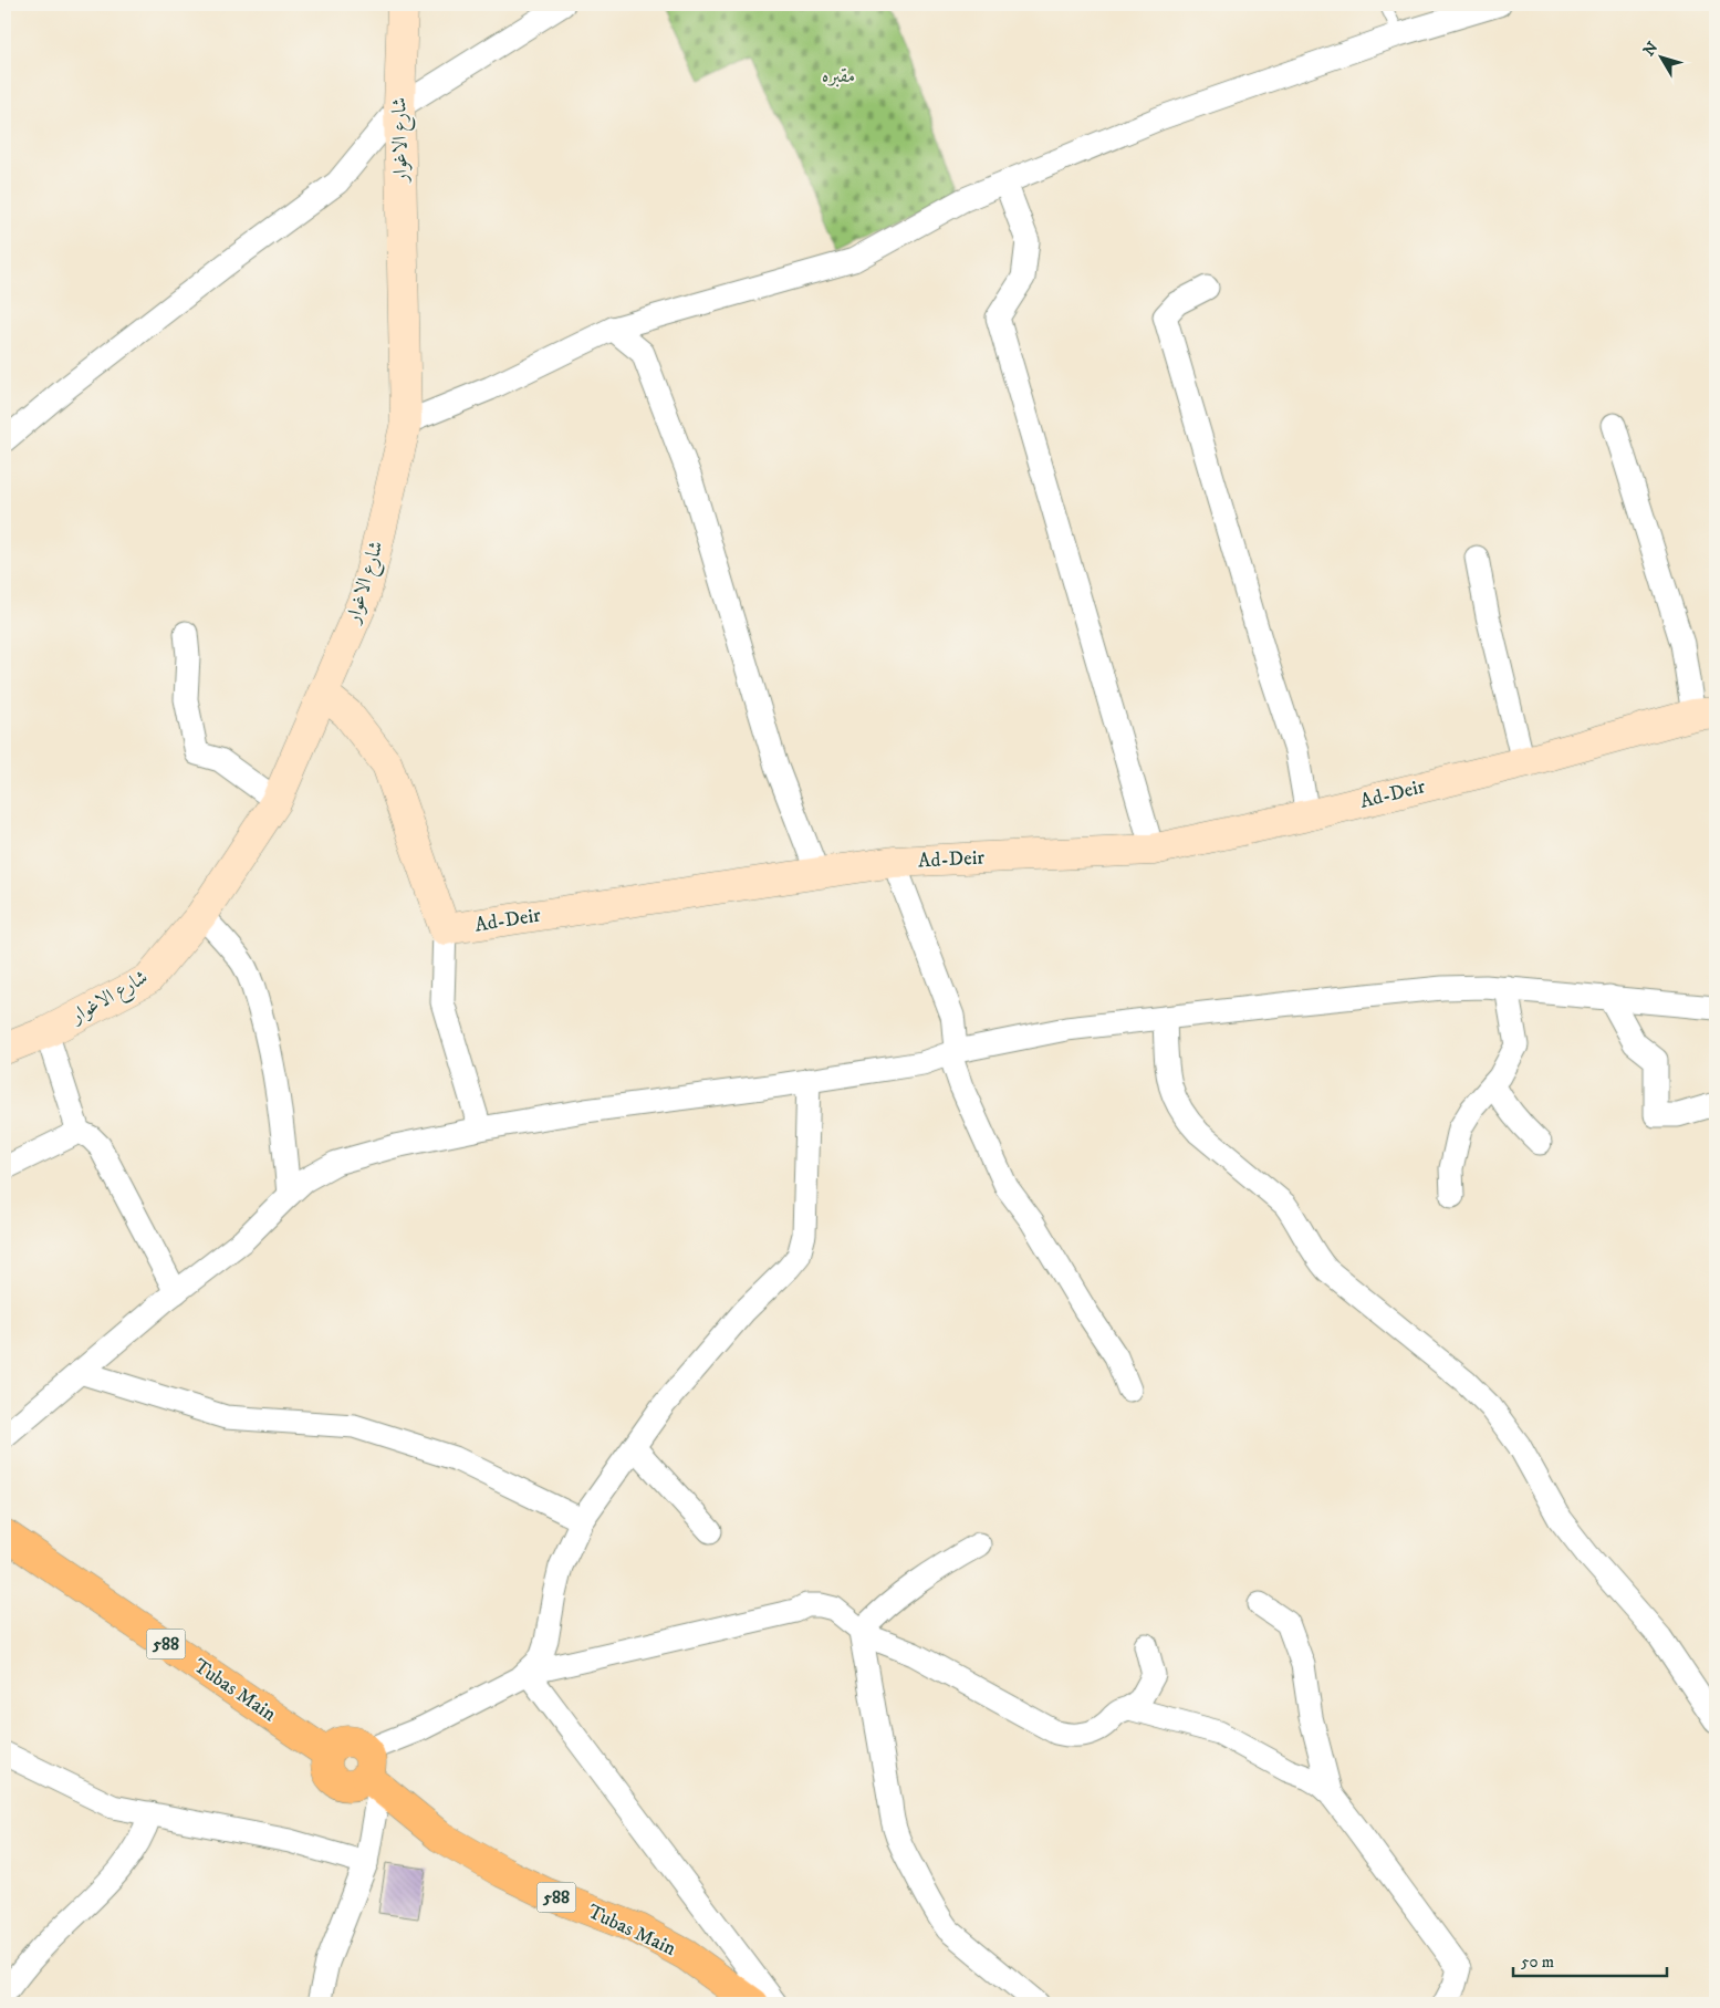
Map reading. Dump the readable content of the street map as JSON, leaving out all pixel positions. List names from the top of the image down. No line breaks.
{"streets":{"main road":["588","Tubas Main"],"street":["شارع الاغوار","Ad-Deir"]},"parks":["مقبره"],"scale_bar":"50 m","north":"top left"}
